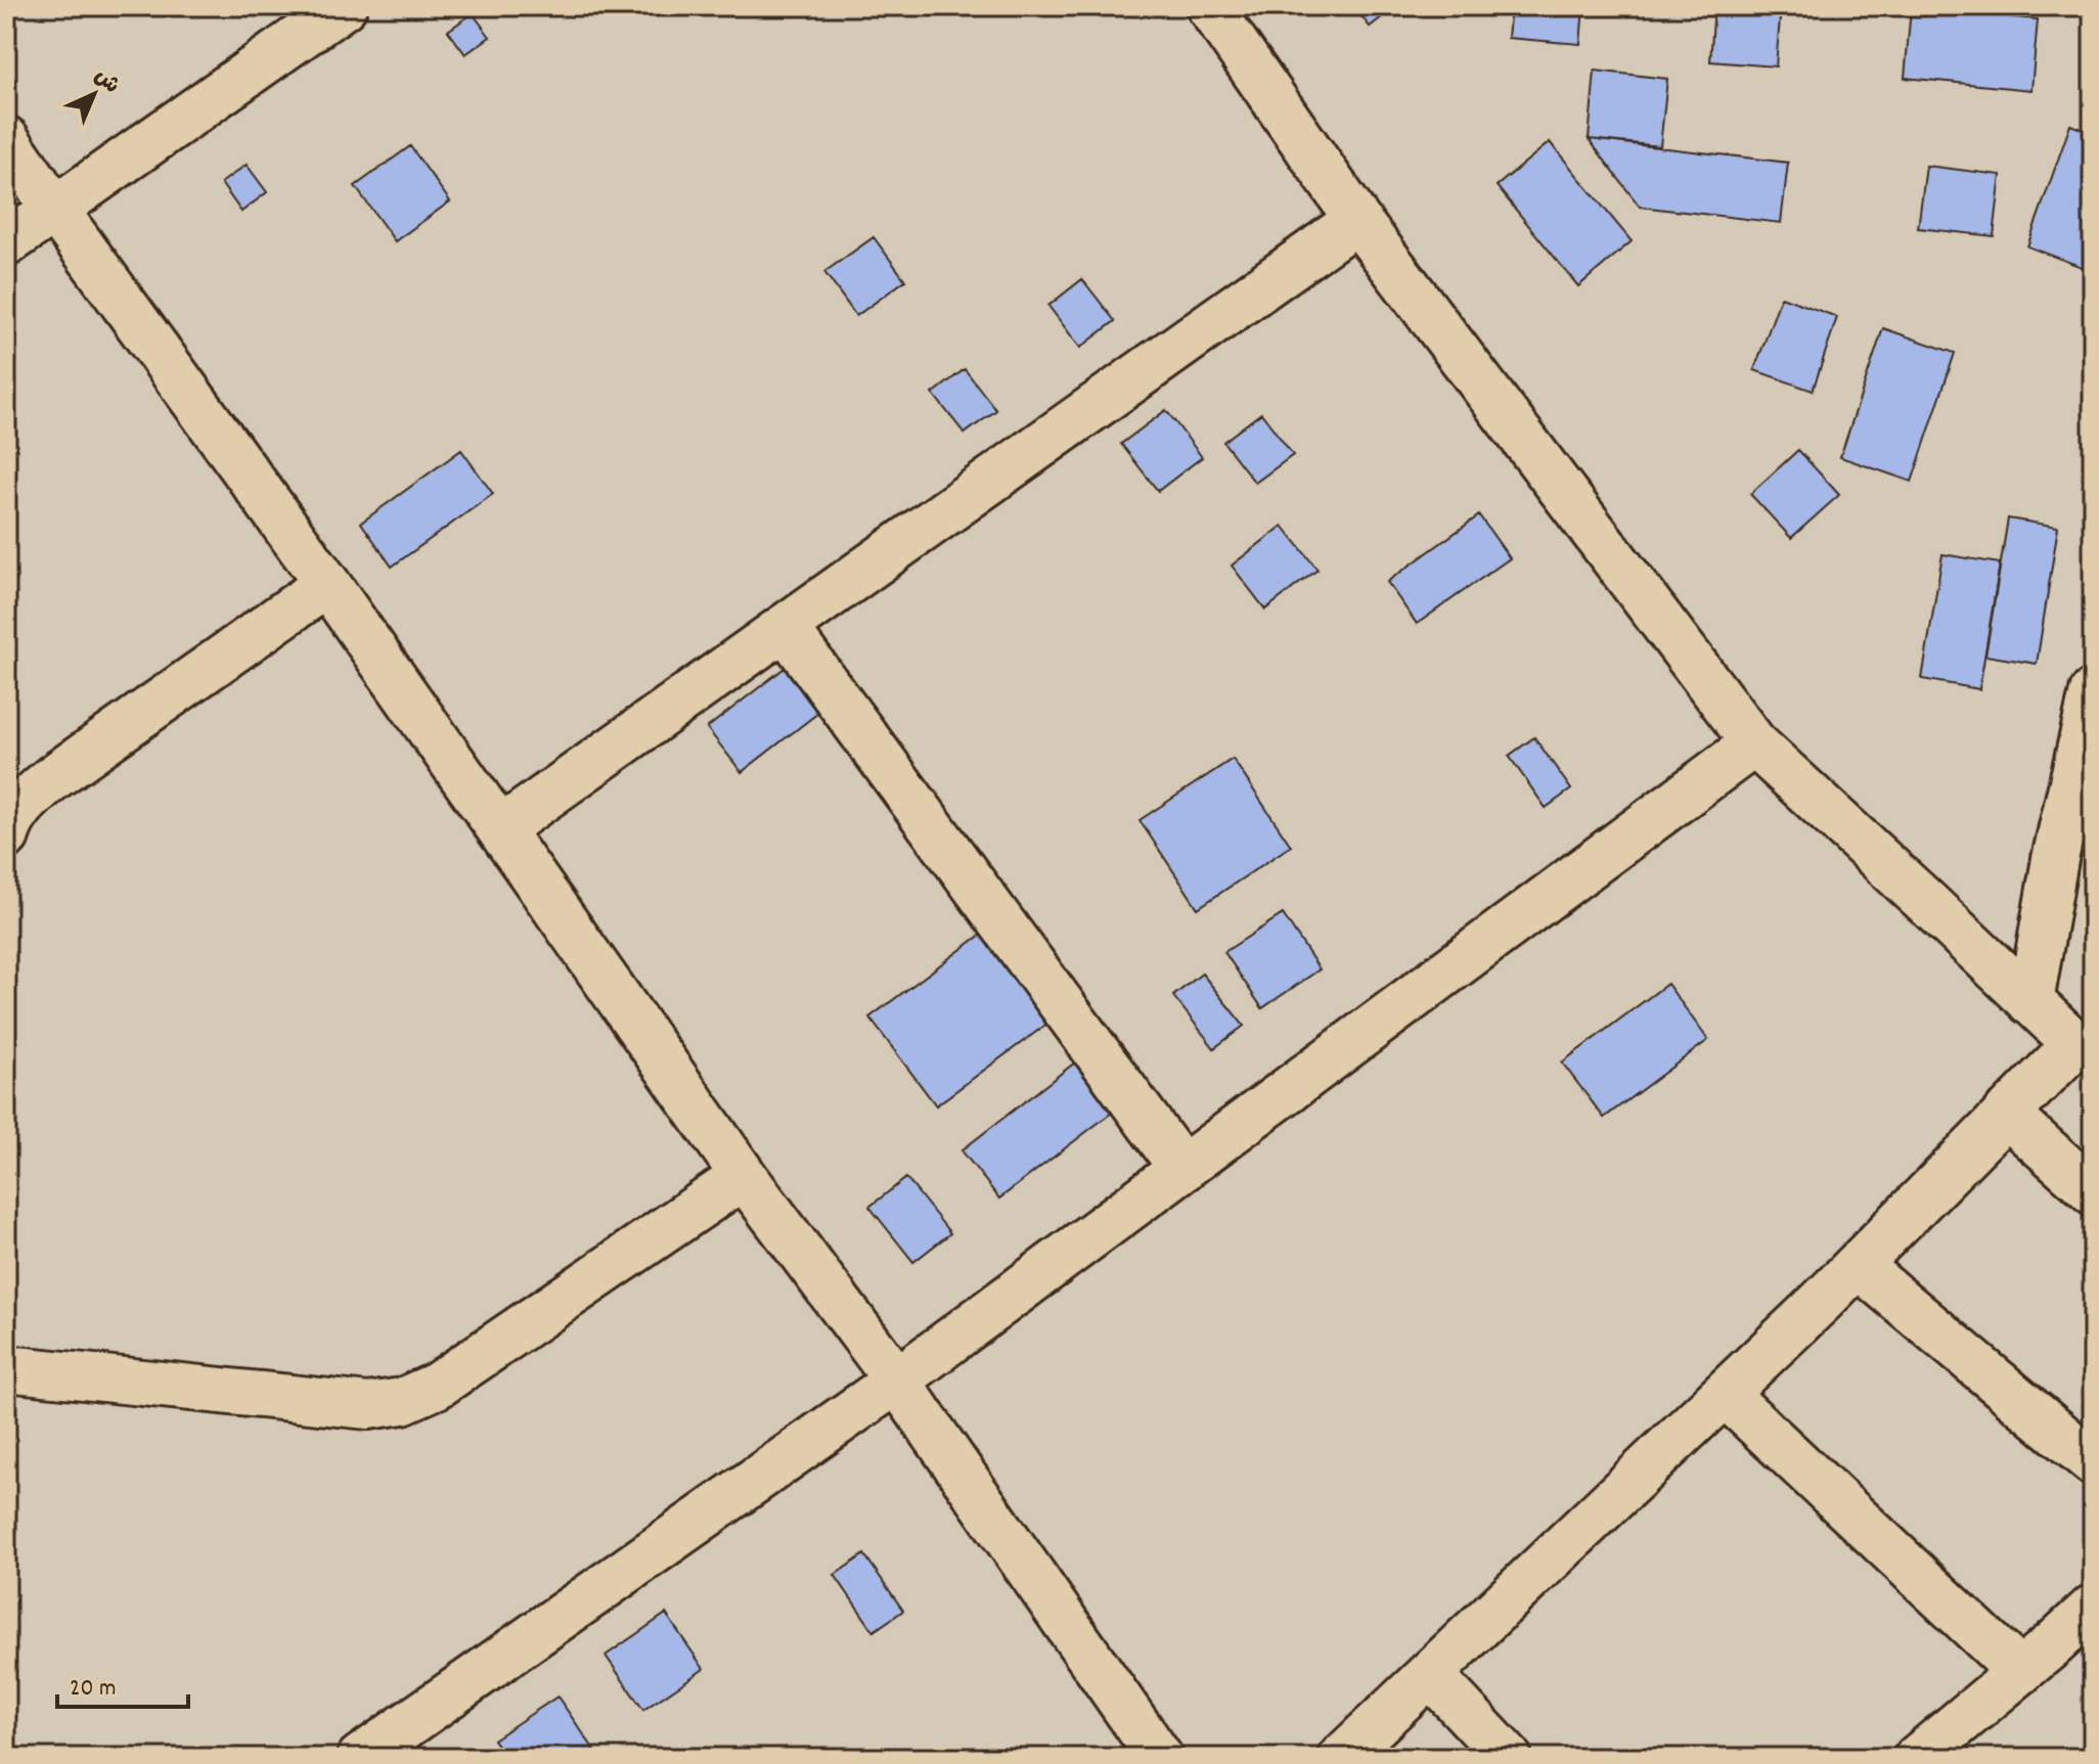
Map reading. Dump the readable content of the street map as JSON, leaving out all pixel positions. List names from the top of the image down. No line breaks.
{"scale_bar":"20 m","north":"top right"}
